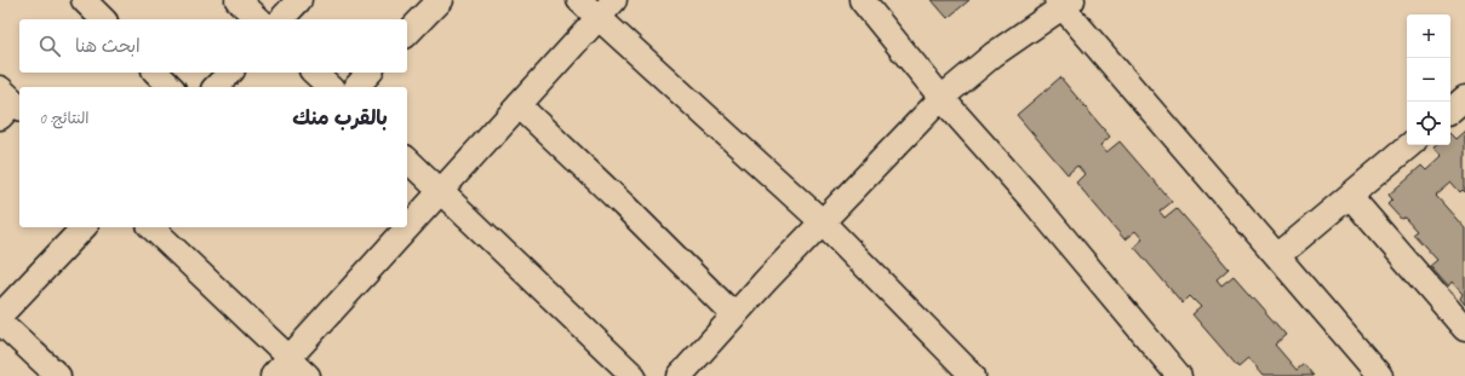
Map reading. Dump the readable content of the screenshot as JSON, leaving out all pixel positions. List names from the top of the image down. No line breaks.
{"page":{"map_buttons":["+","−"],"search":"ابحث هنا","heading":["بالقرب منك","النتائج: 0"]}}
